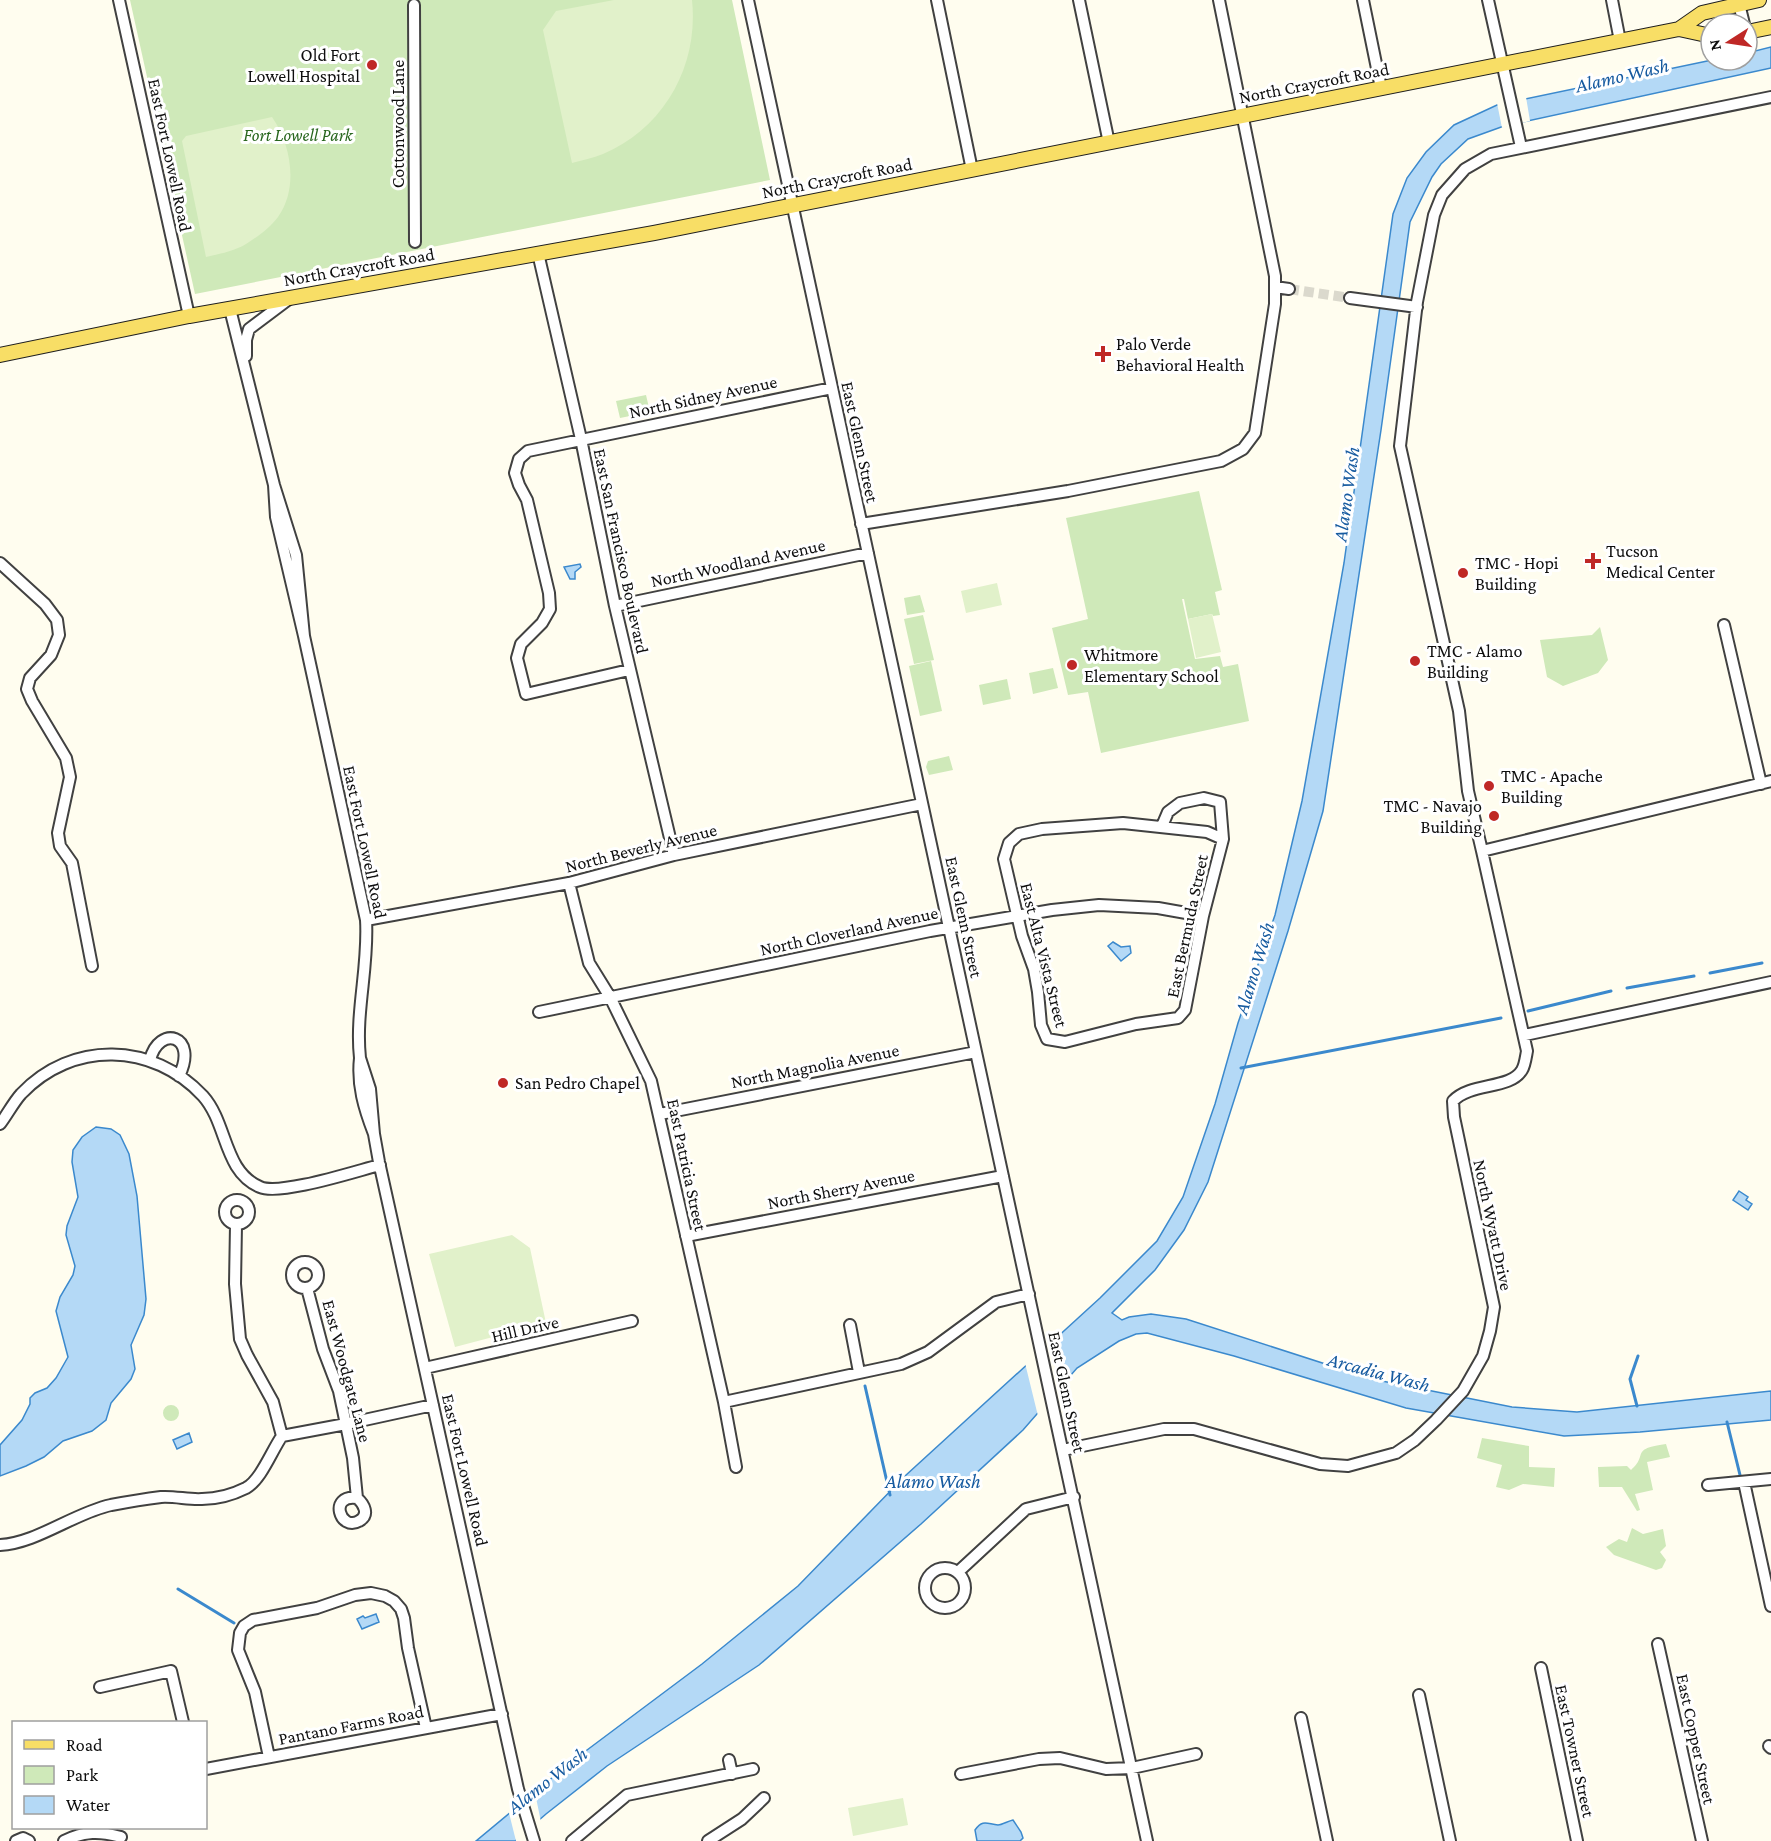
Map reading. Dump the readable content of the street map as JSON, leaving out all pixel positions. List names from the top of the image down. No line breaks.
{"streets":{"main road":["North Craycroft Road"],"street":["Cottonwood Lane","East Fort Lowell Road","North Sidney Avenue","East Glenn Street","East San Francisco Boulevard","North Woodland Avenue","North Beverly Avenue","East Bermuda Street","North Cloverland Avenue","East Alta Vista Street","North Magnolia Avenue","East Patricia Street","North Sherry Avenue","North Wyatt Drive","Hill Drive","East Woodgate Lane","Pantano Farms Road","East Copper Street","East Towner Street"]},"crossings":[["North Craycroft Road","East Fort Lowell Road"],["North Craycroft Road","East Glenn Street"],["North Craycroft Road","East San Francisco Boulevard"],["East Fort Lowell Road","North Beverly Avenue"],["East Fort Lowell Road","Hill Drive"],["East Fort Lowell Road","Pantano Farms Road"],["North Sidney Avenue","East Glenn Street"],["North Sidney Avenue","East San Francisco Boulevard"],["East Glenn Street","North Woodland Avenue"],["East Glenn Street","North Beverly Avenue"],["East Glenn Street","North Cloverland Avenue"],["East Glenn Street","North Magnolia Avenue"],["East Glenn Street","North Sherry Avenue"],["East Glenn Street","North Wyatt Drive"],["East San Francisco Boulevard","North Woodland Avenue"],["East San Francisco Boulevard","North Beverly Avenue"],["North Beverly Avenue","East Patricia Street"],["East Bermuda Street","North Cloverland Avenue"],["East Bermuda Street","East Alta Vista Street"],["North Cloverland Avenue","East Alta Vista Street"],["North Cloverland Avenue","East Patricia Street"],["North Magnolia Avenue","East Patricia Street"],["East Patricia Street","North Sherry Avenue"]],"water":["Alamo Wash","Arcadia Wash"],"parks":["Fort Lowell Park"],"places":{"other":["Old Fort Lowell Hospital","TMC - Hopi Building","TMC - Alamo Building","Whitmore Elementary School","TMC - Apache Building","TMC - Navajo Building","San Pedro Chapel"],"health":["Palo Verde Behavioral Health","Tucson Medical Center"]},"legend":["Road","Park","Water"],"north":"left"}
